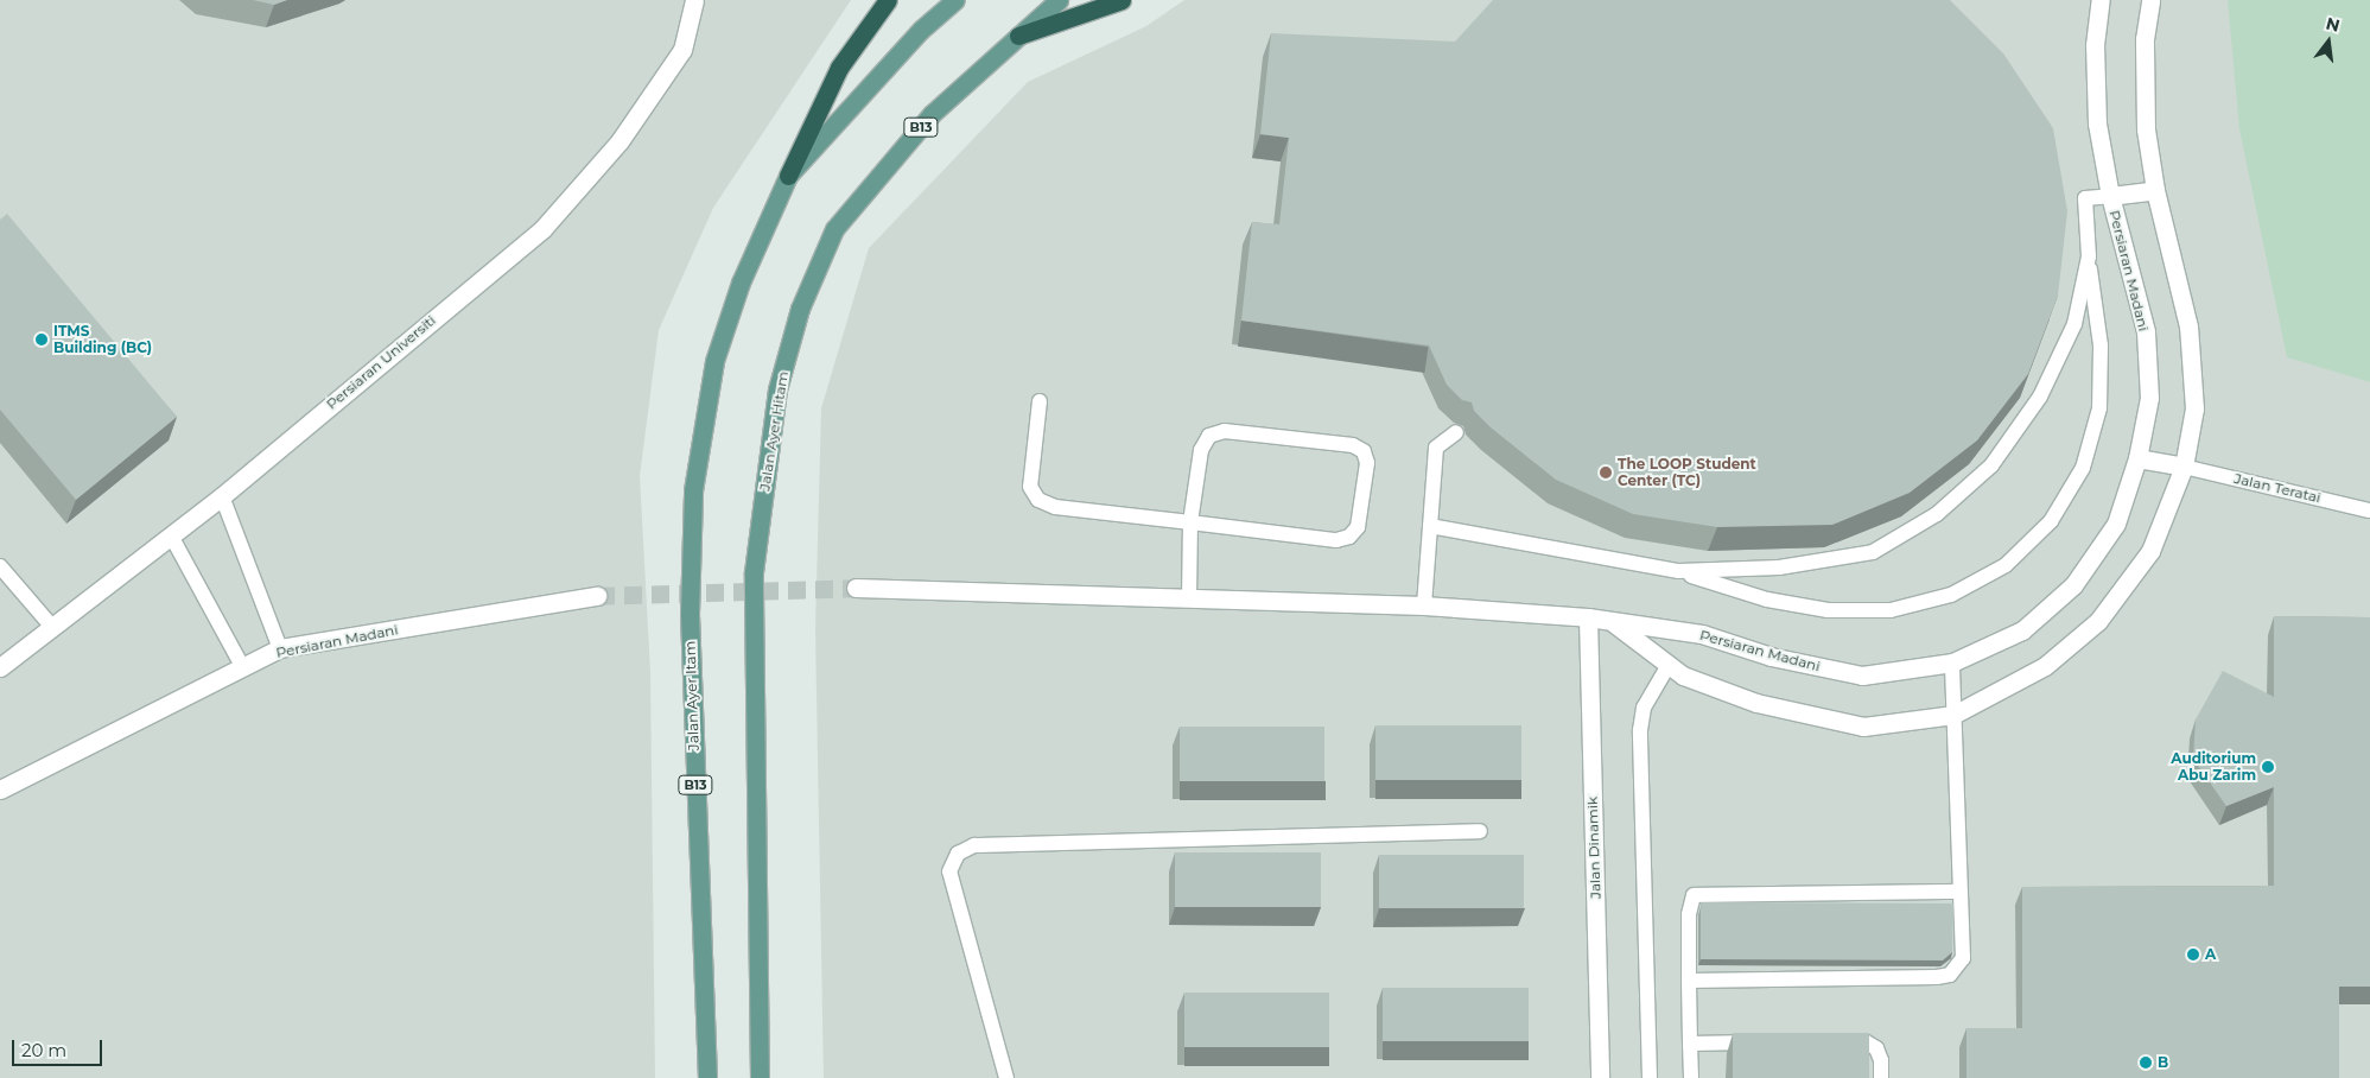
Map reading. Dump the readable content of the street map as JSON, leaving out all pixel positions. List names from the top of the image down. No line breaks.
{"streets":{"main road":["B13","Jalan Ayer Hitam","Jalan Ayer Itam"],"street":["Persiaran Madani","Persiaran Universiti","Jalan Dinamik"],"lane":["Jalan Teratai"]},"crossings":[["B13","Jalan Ayer Itam"],["Persiaran Madani","Jalan Dinamik"]],"places":["ITMS Building (BC)","The LOOP Student Center (TC)","Auditorium Abu Zarim","A","B"],"scale_bar":"20 m","north":"top"}
